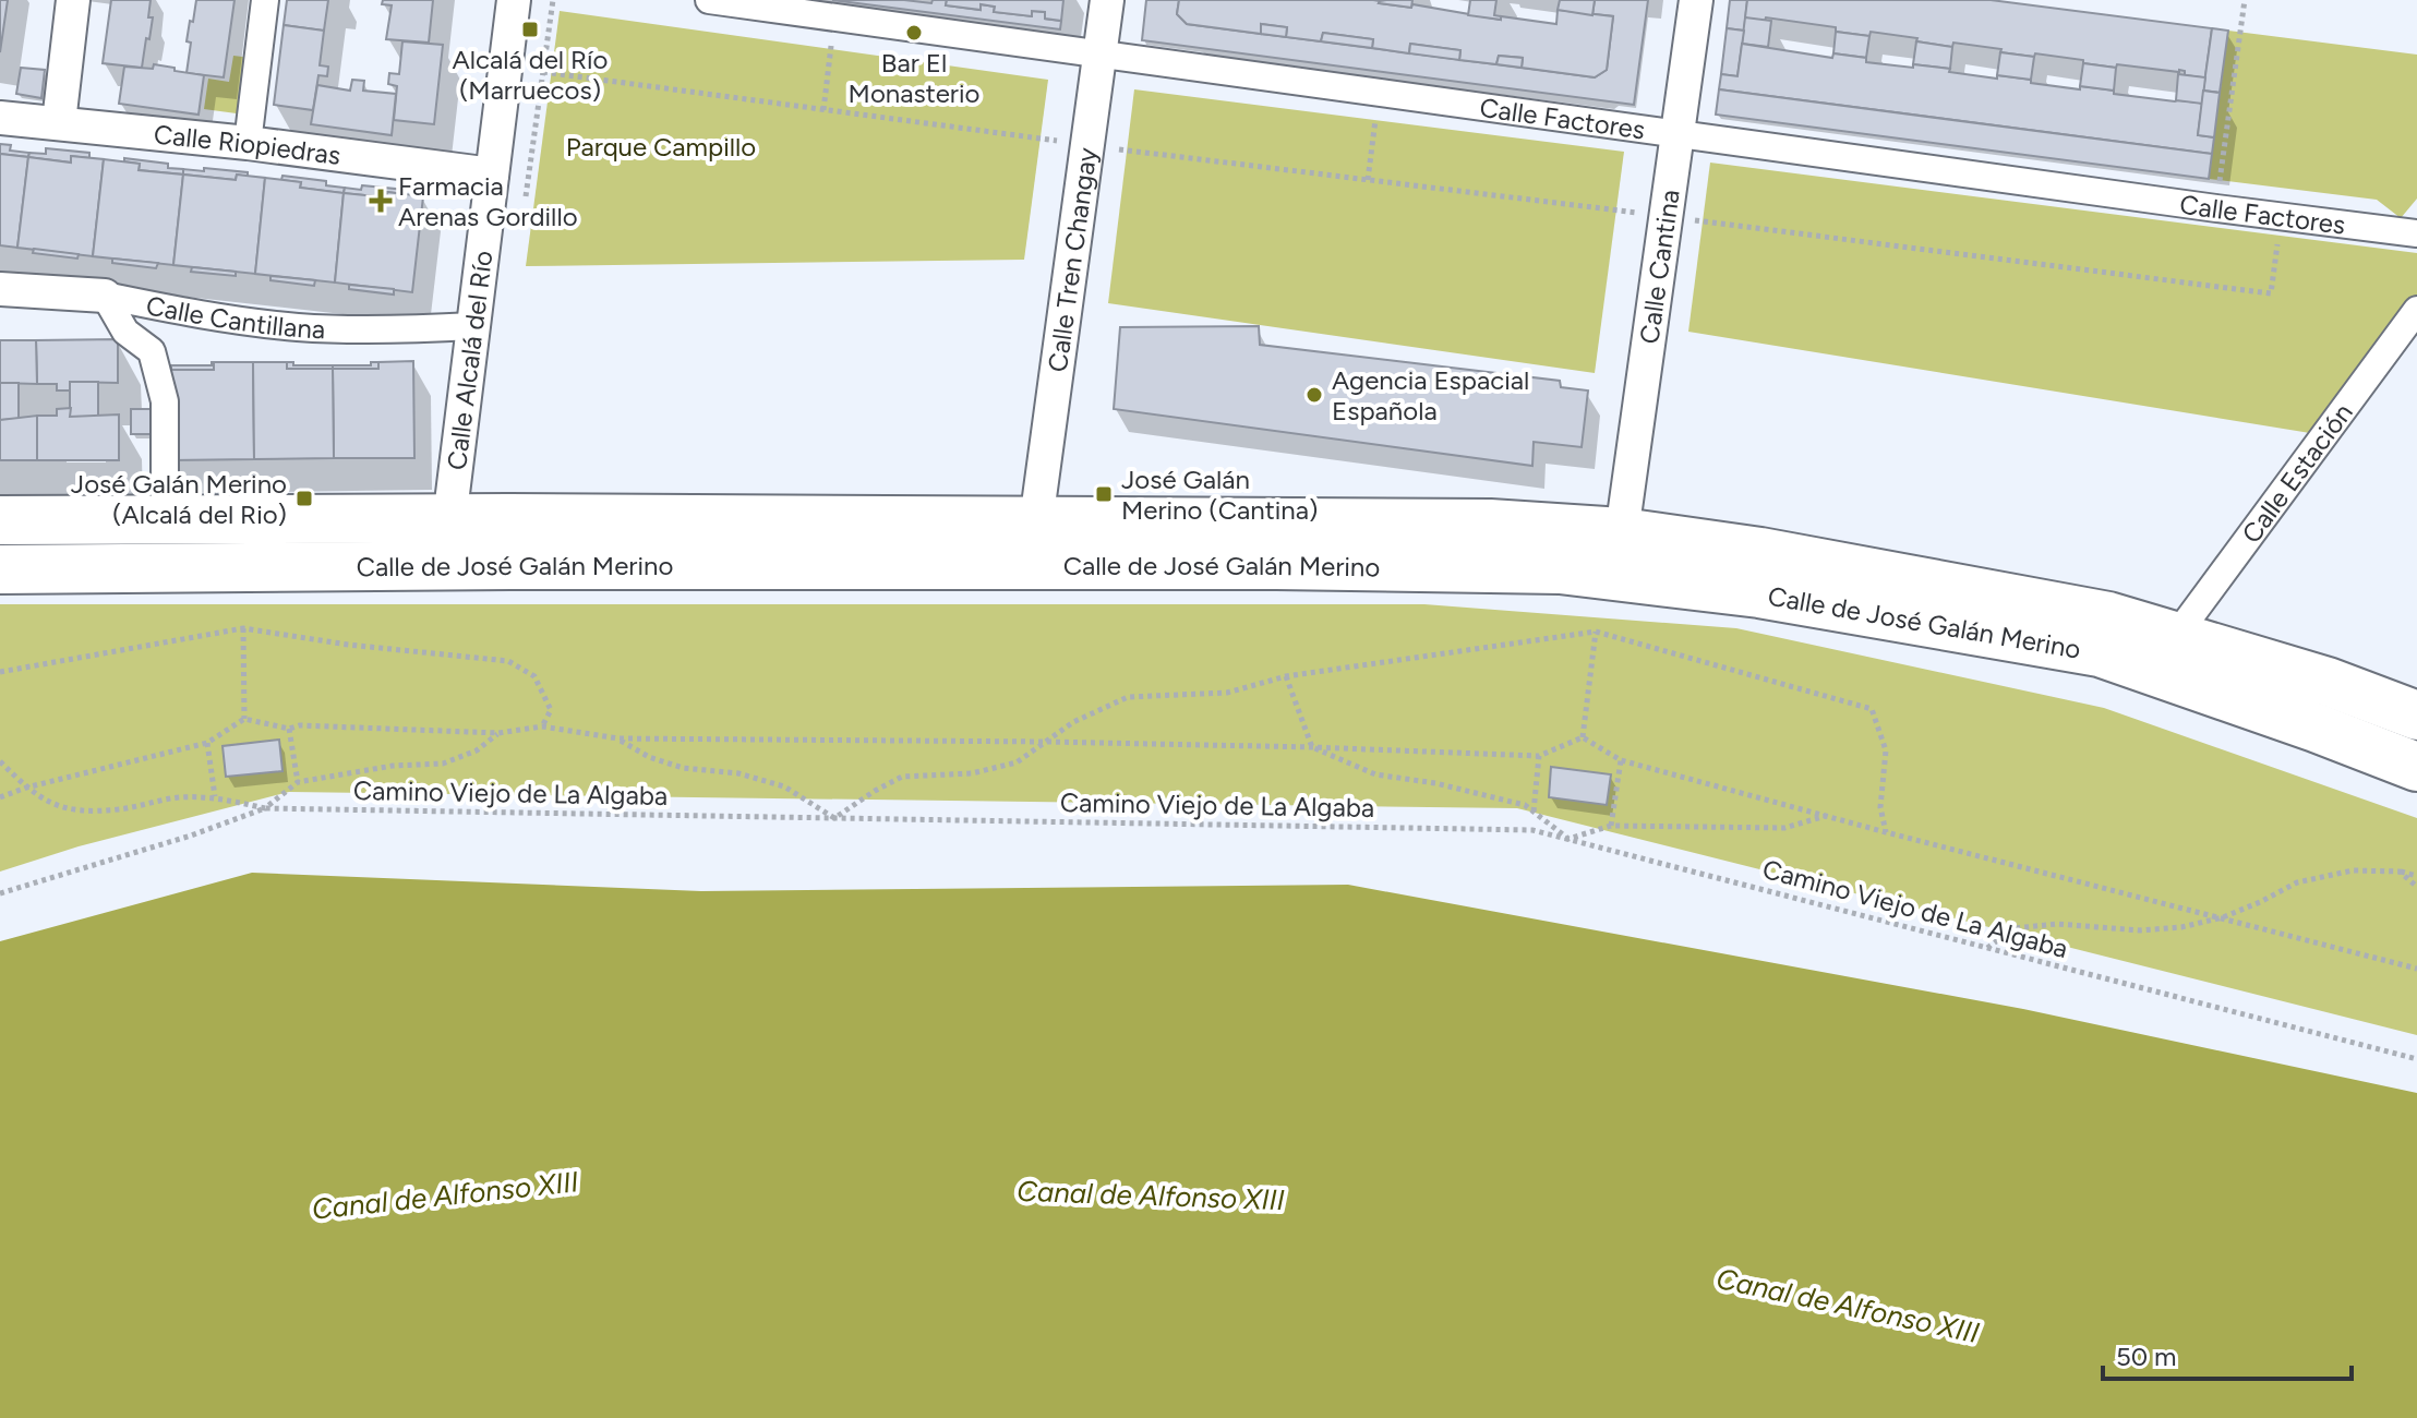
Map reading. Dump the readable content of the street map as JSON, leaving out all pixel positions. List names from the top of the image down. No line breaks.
{"streets":{"main road":["Calle de José Galán Merino"],"street":["Calle Factores","Calle Riopiedras","Calle Tren Changay","Calle Cantina","Calle Cantillana","Calle Alcalá del Río","Calle Estación"],"path":["Camino Viejo de La Algaba"]},"crossings":[["Calle Factores","Calle Tren Changay"],["Calle Factores","Calle Cantina"],["Calle Riopiedras","Calle Alcalá del Río"],["Calle Tren Changay","Calle de José Galán Merino"],["Calle Cantina","Calle de José Galán Merino"],["Calle Cantillana","Calle Alcalá del Río"],["Calle Alcalá del Río","Calle de José Galán Merino"],["Calle Estación","Calle de José Galán Merino"]],"water":["Canal de Alfonso XIII"],"parks":["Parque Campillo"],"places":{"transit":["Alcalá del Río (Marruecos)","José Galán Merino (Cantina)","José Galán Merino (Alcalá del Rio)"],"other":["Bar El Monasterio","Agencia Espacial Española"],"health":["Farmacia Arenas Gordillo"]},"scale_bar":"50 m"}
